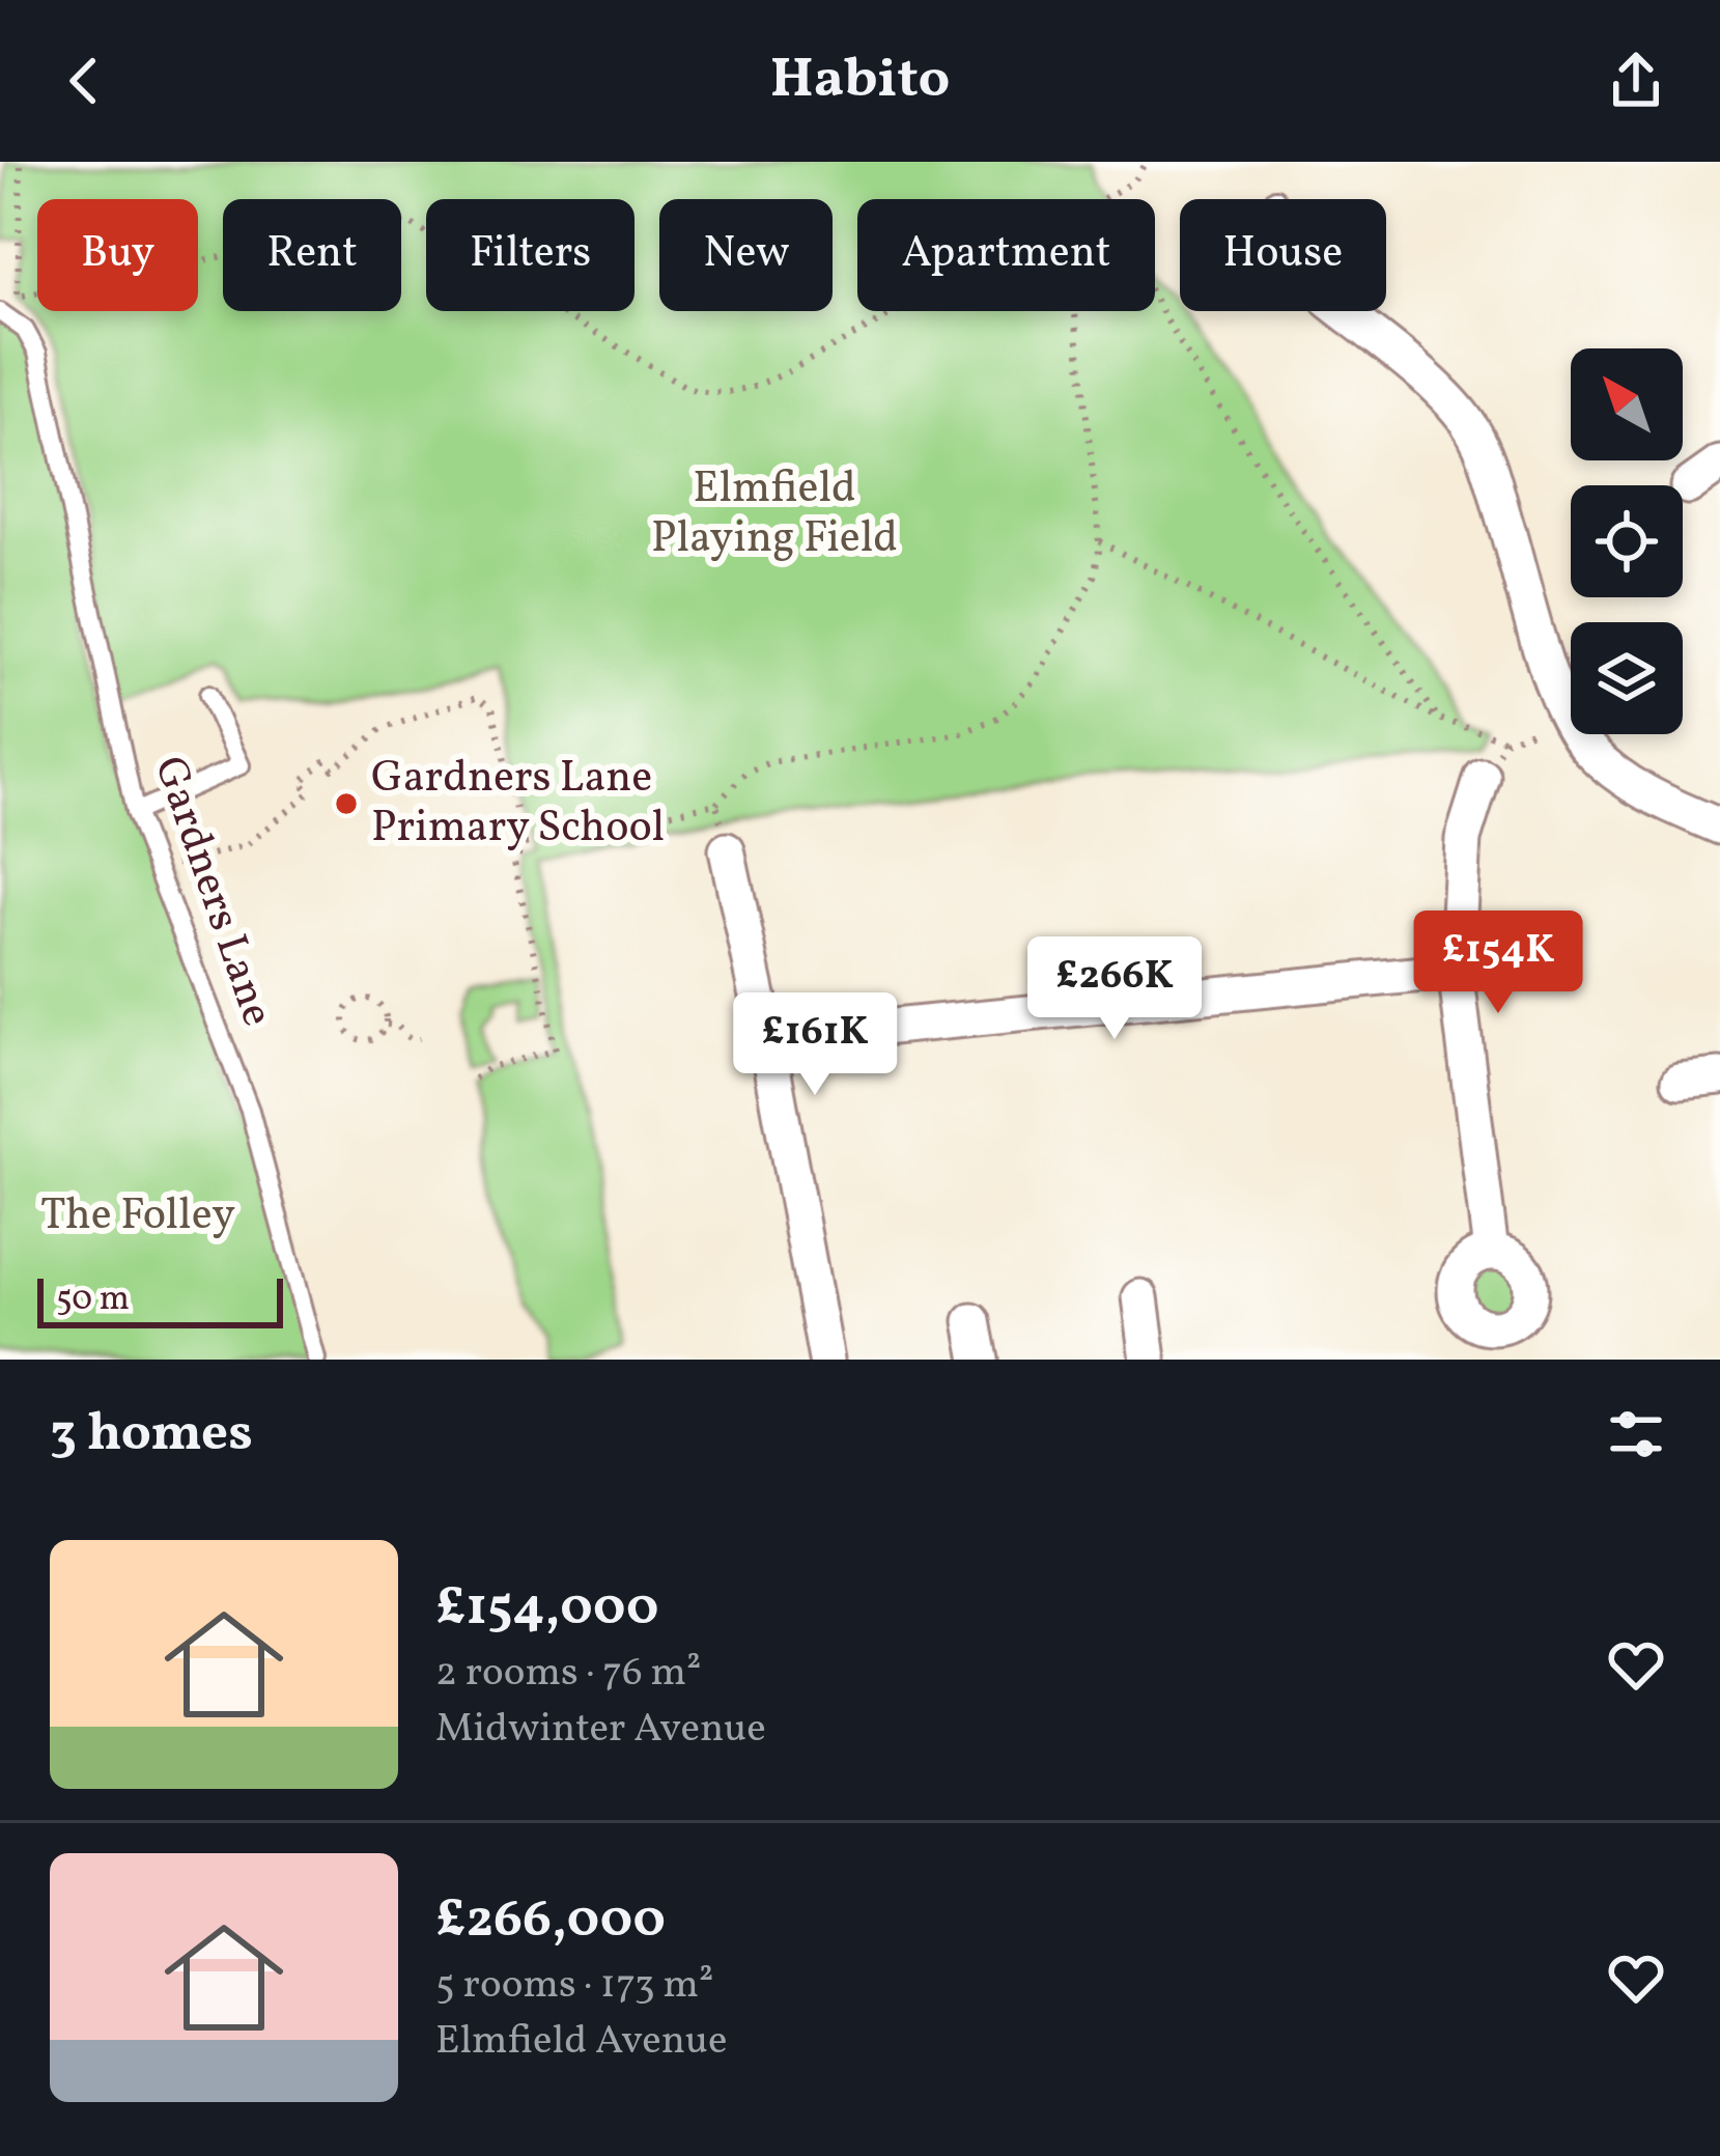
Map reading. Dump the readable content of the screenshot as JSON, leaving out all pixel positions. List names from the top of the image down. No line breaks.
{"streets":{"lane":["Gardners Lane"]},"parks":["Elmfield Playing Field","The Folley"],"places":["Gardners Lane Primary School"],"scale_bar":"50 m","north":"top left","page":{"header":"Habito","chip":["Buy","Rent","Filters","New","Apartment","House"],"price":["£154K","£266K","£161K"],"scale":"50 m","heading":"3 homes","list":[{"name":"£154,000","note":"2 rooms · 76 m² · Midwinter Avenue"},{"name":"£266,000","note":"5 rooms · 173 m² · Elmfield Avenue"}]}}
